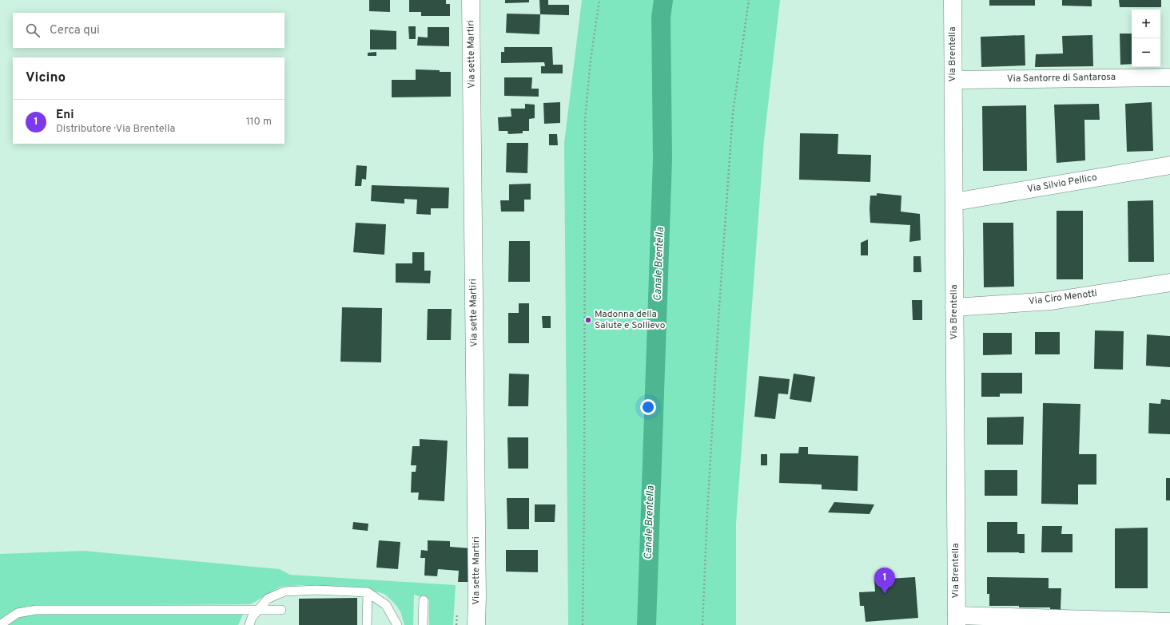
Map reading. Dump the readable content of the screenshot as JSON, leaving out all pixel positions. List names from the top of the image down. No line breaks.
{"streets":{"main road":["Via sette Martiri","Via Brentella","Via Santorre di Santarosa","Via Silvio Pellico","Via Ciro Menotti"]},"crossings":[["Via Brentella","Via Santorre di Santarosa"],["Via Brentella","Via Silvio Pellico"],["Via Brentella","Via Ciro Menotti"]],"water":["Canale Brentella"],"places":["Madonna della Salute e Sollievo"],"page":{"map_buttons":["+","−"],"search":"Cerca qui","heading":"Vicino","list":[{"mark":"1","name":"Eni","note":"Distributore · Via Brentella","value":"110 m"}],"pins":"1"}}
